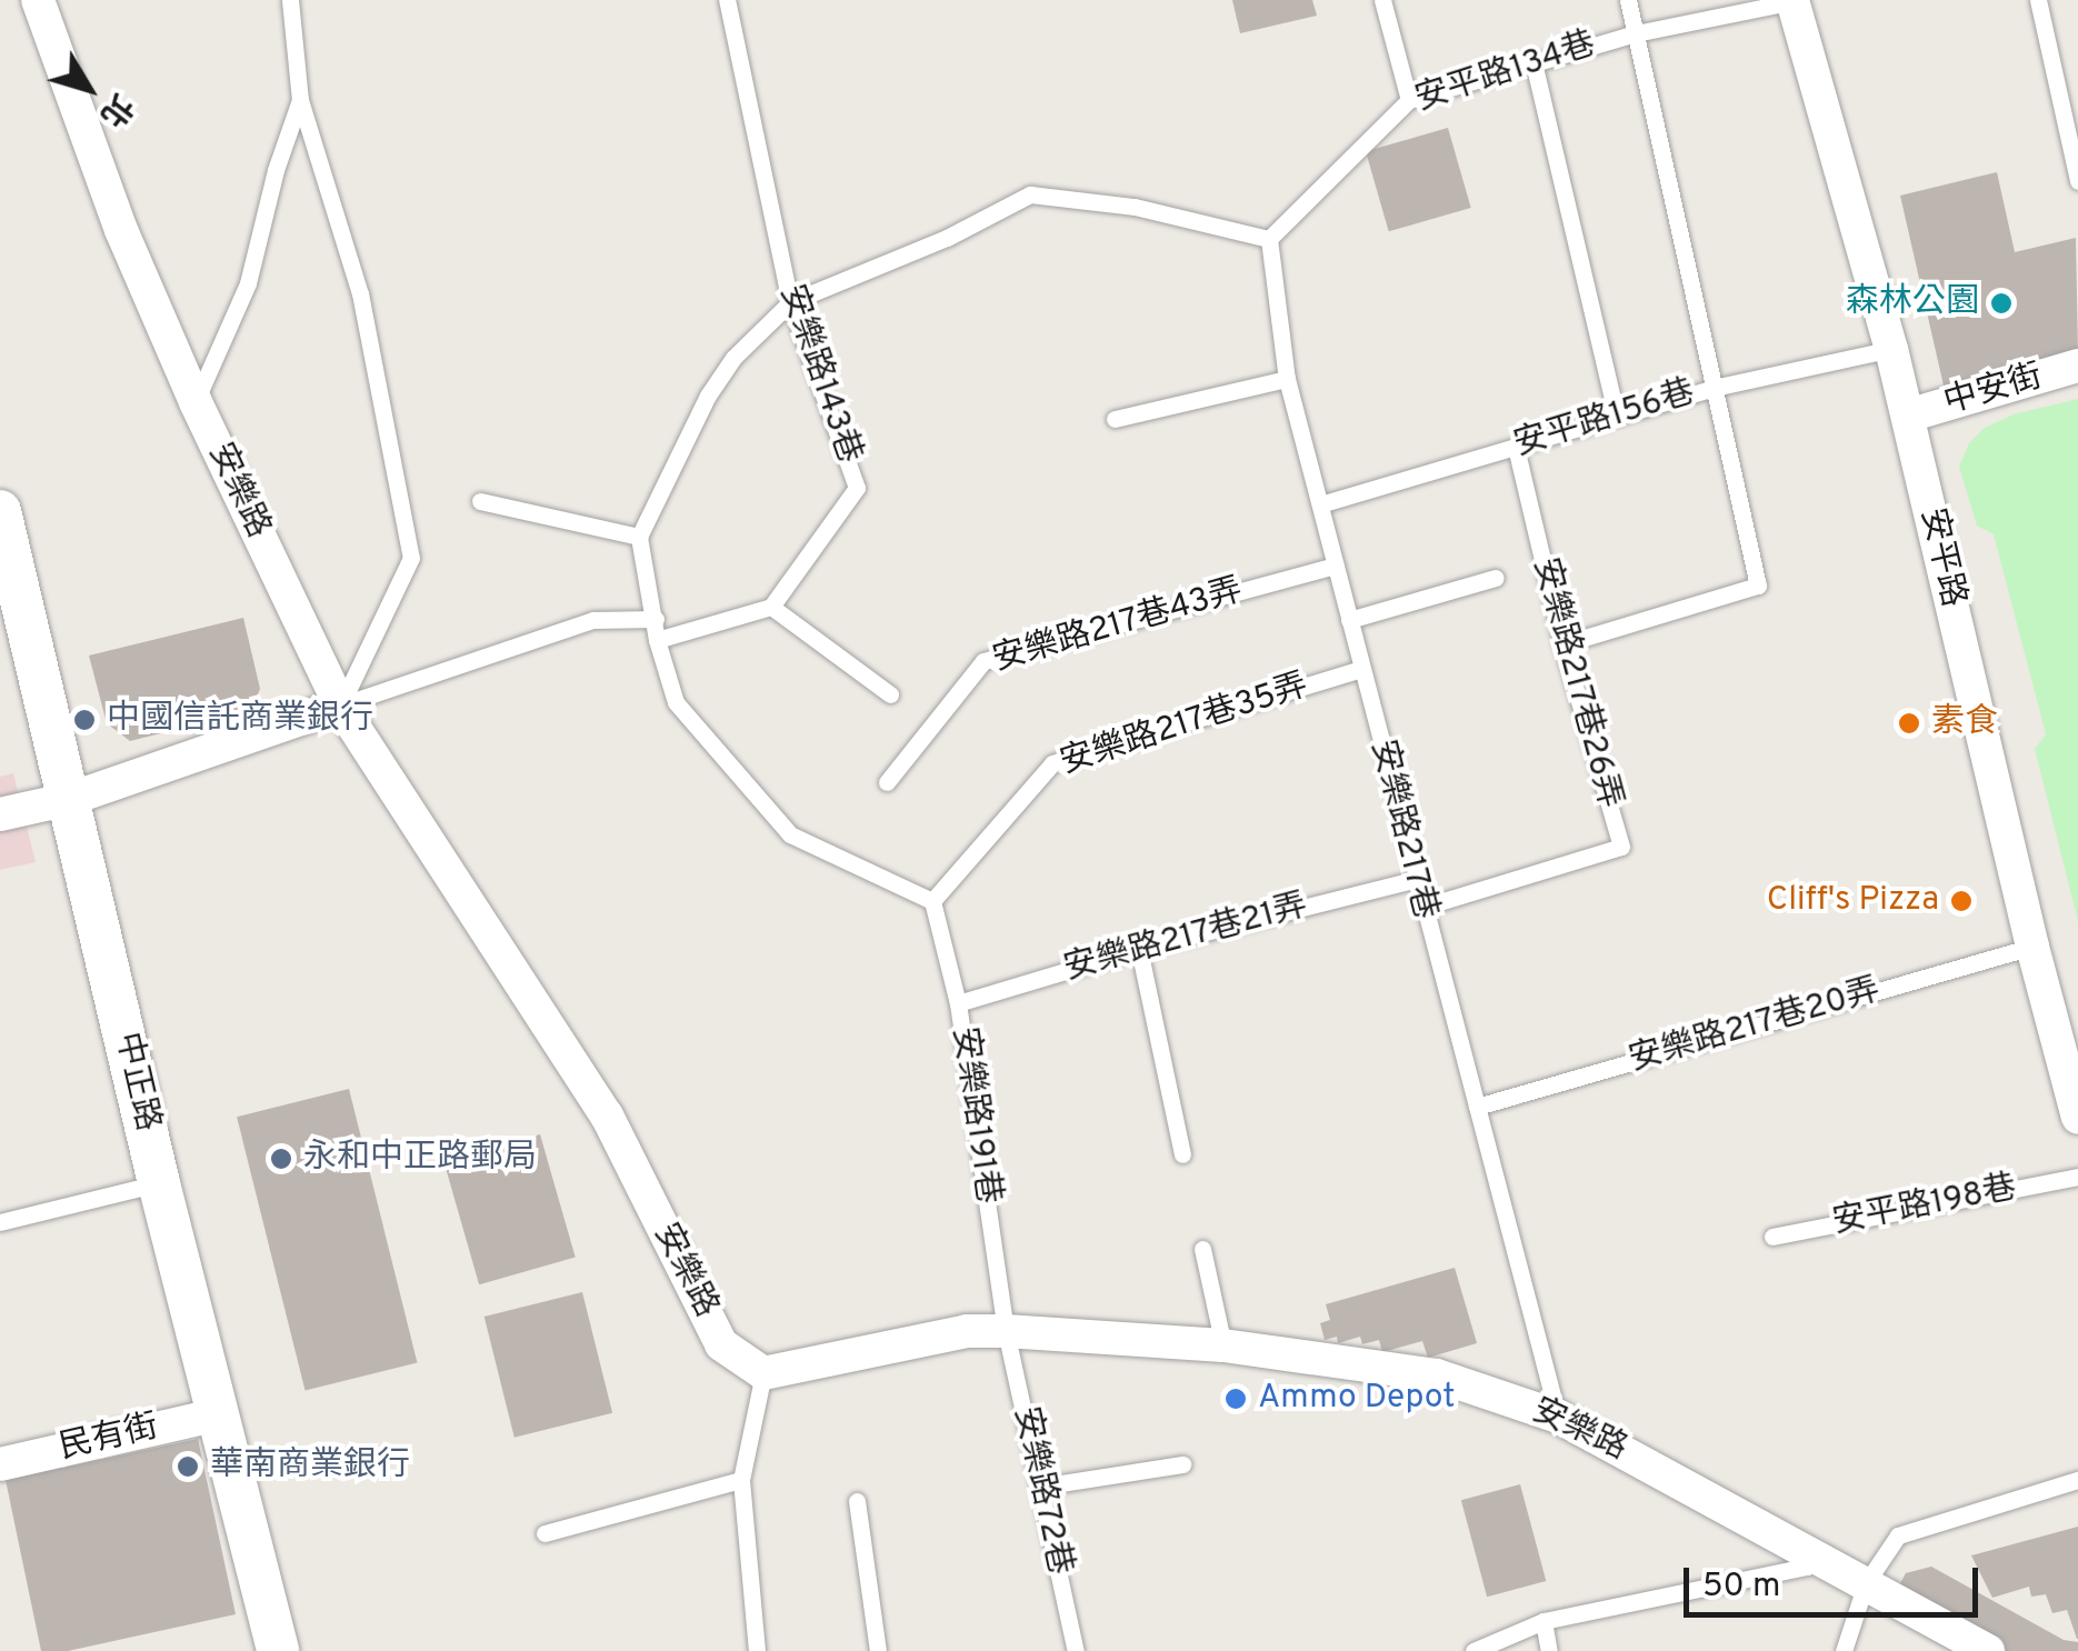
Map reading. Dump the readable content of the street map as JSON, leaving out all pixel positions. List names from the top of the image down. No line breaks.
{"streets":{"street":["中安街","安樂路","安平路","中正路","民有街"],"lane":["安平路134巷","安樂路143巷","安平路156巷","安樂路217巷43弄","安樂路217巷26弄","安樂路217巷35弄","安樂路217巷","安樂路217巷21弄","安樂路217巷20弄","安樂路191巷","安平路198巷","安樂路72巷"]},"crossings":[["安平路134巷","安平路"],["安平路134巷","安樂路217巷"],["中安街","安平路"],["安平路156巷","安平路"],["安平路156巷","安樂路217巷26弄"],["安平路156巷","安樂路217巷"],["安樂路","安樂路217巷"],["安樂路","安樂路191巷"],["安樂路","安樂路72巷"],["安平路","安樂路217巷20弄"],["安樂路217巷43弄","安樂路217巷"],["安樂路217巷26弄","安樂路217巷"],["安樂路217巷35弄","安樂路217巷"],["安樂路217巷35弄","安樂路191巷"],["安樂路217巷","安樂路217巷21弄"],["安樂路217巷","安樂路217巷20弄"],["安樂路217巷21弄","安樂路191巷"],["中正路","民有街"],["安樂路191巷","安樂路72巷"]],"places":["森林公園","中國信託商業銀行","素食","Cliff's Pizza","永和中正路郵局","Ammo Depot","華南商業銀行"],"scale_bar":"50 m","north":"bottom right"}
